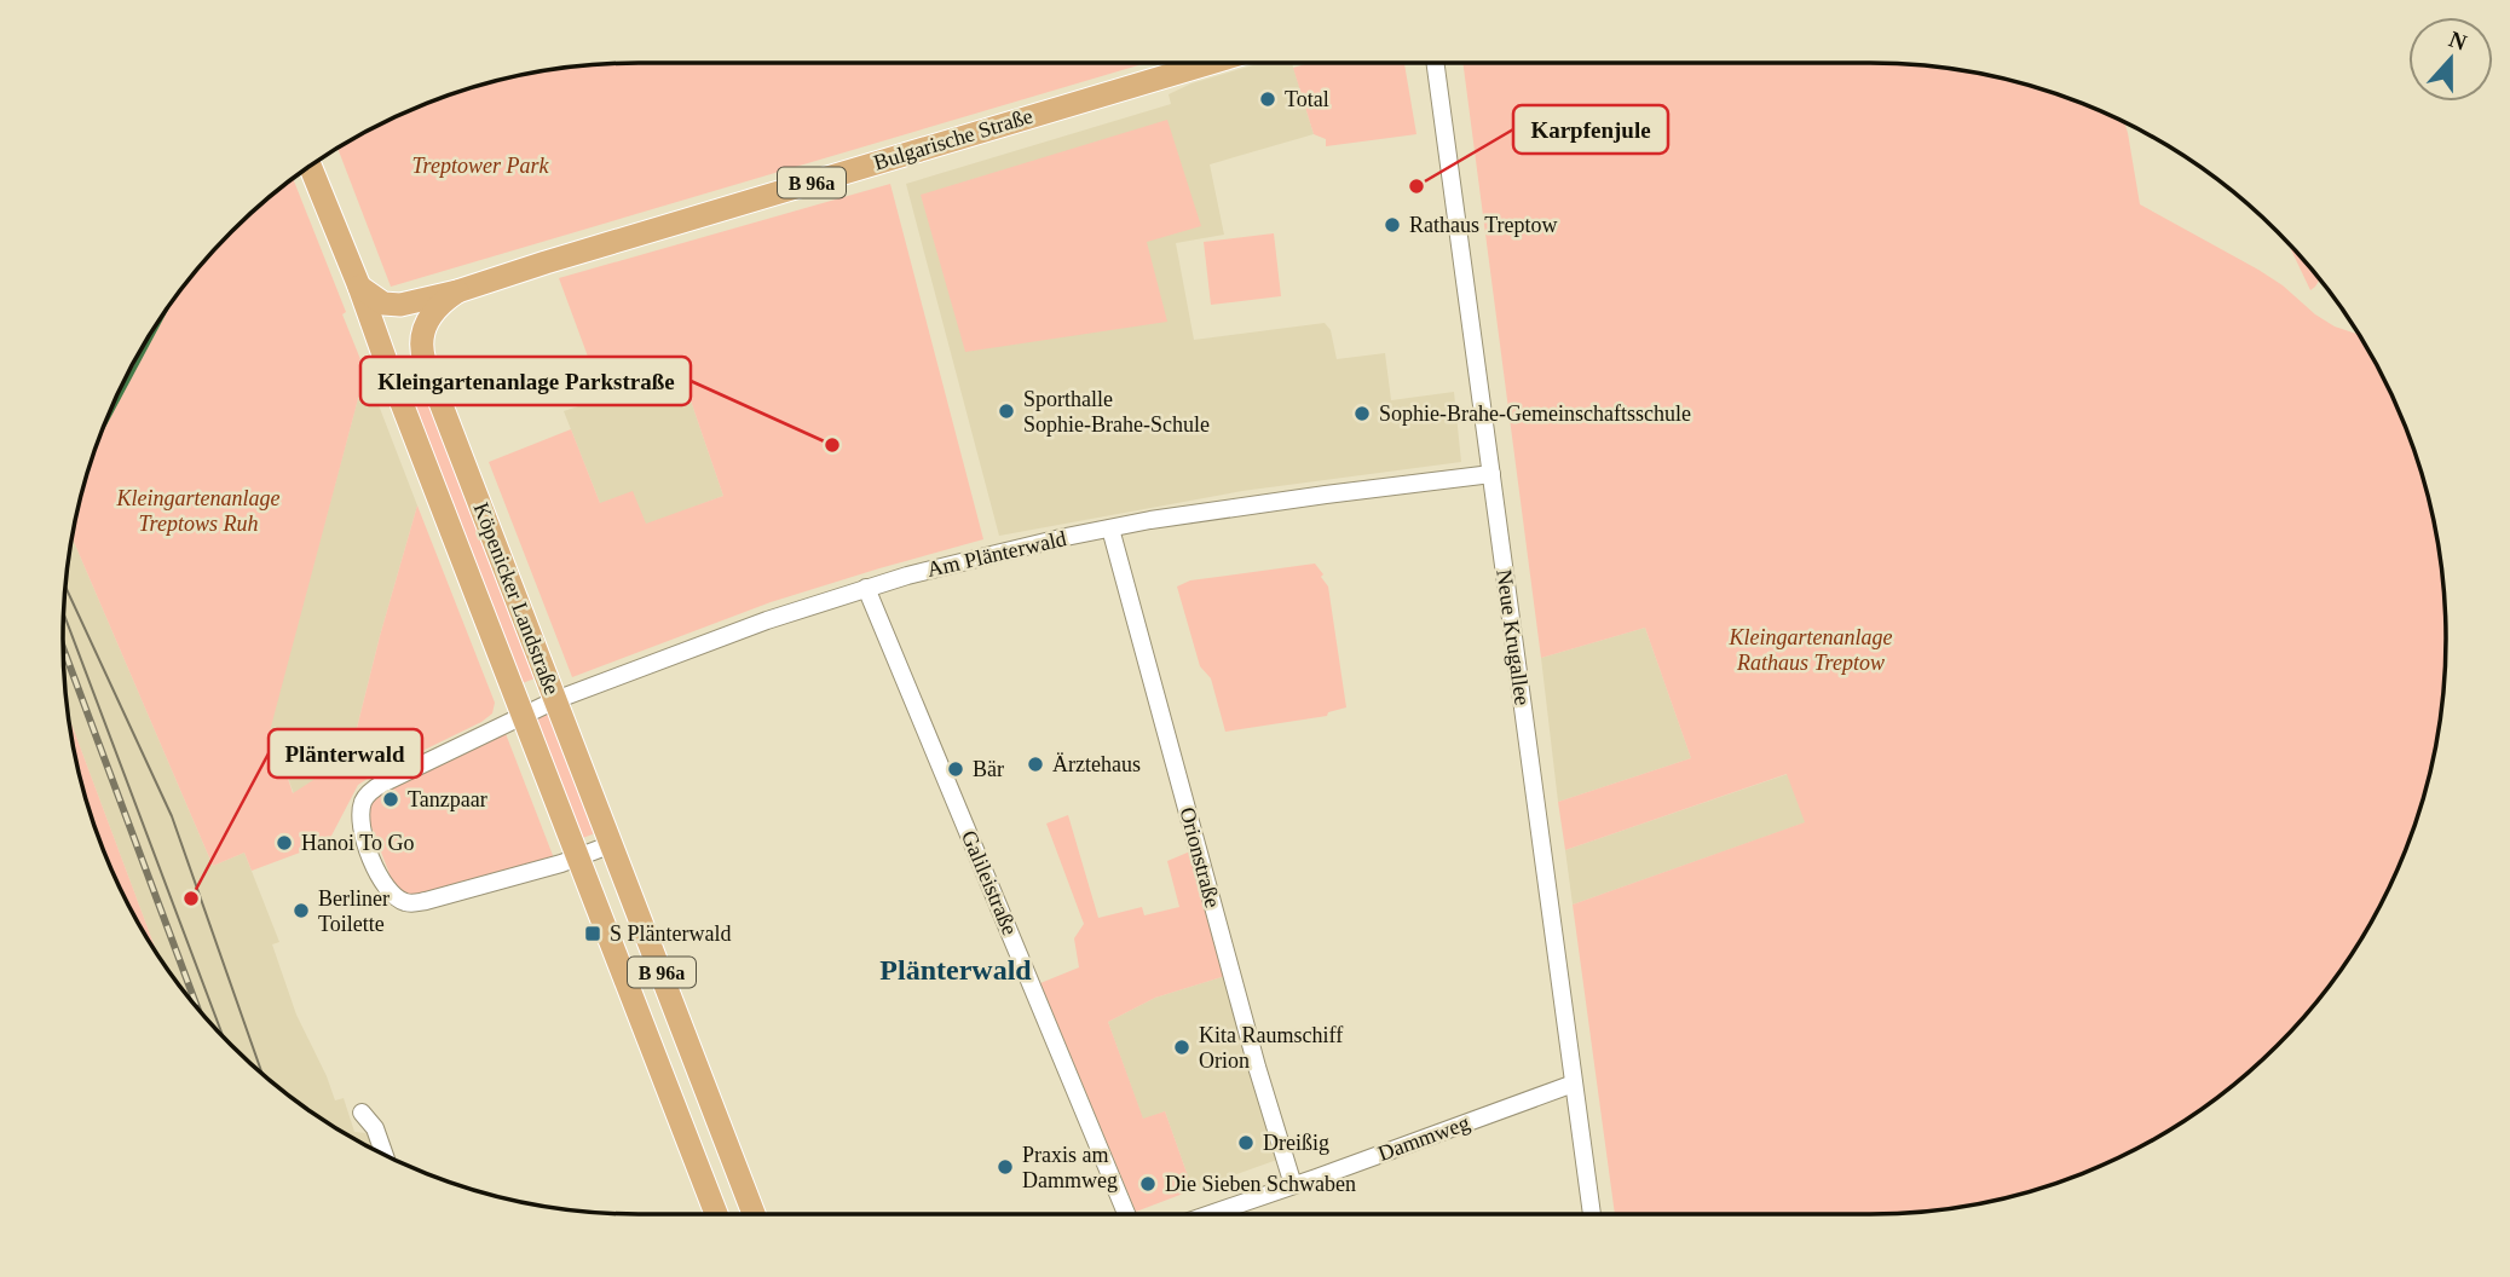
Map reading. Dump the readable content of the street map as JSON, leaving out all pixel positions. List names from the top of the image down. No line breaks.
{"streets":{"main road":["Bulgarische Straße","B 96a","Köpenicker Landstraße"],"street":["Am Plänterwald","Neue Krugallee","Orionstraße","Galileistraße","Dammweg"]},"crossings":[["Bulgarische Straße","B 96a"],["Bulgarische Straße","Köpenicker Landstraße"],["B 96a","Köpenicker Landstraße"],["Am Plänterwald","Köpenicker Landstraße"],["Am Plänterwald","Neue Krugallee"],["Am Plänterwald","Orionstraße"],["Am Plänterwald","Galileistraße"],["Neue Krugallee","Dammweg"],["Orionstraße","Dammweg"]],"districts":["Plänterwald"],"parks":["Treptower Park","Kleingartenanlage Treptows Ruh","Kleingartenanlage Rathaus Treptow"],"places":{"other":["Total","Karpfenjule","Rathaus Treptow","Sporthalle Sophie-Brahe-Schule","Sophie-Brahe-Gemeinschaftsschule","Kleingartenanlage Parkstraße","Ärztehaus","Bär","Tanzpaar","Hanoi To Go","Plänterwald","Berliner Toilette","Kita Raumschiff Orion","Dreißig","Praxis am Dammweg","Die Sieben Schwaben"],"transit":["S Plänterwald"]},"north":"top"}
